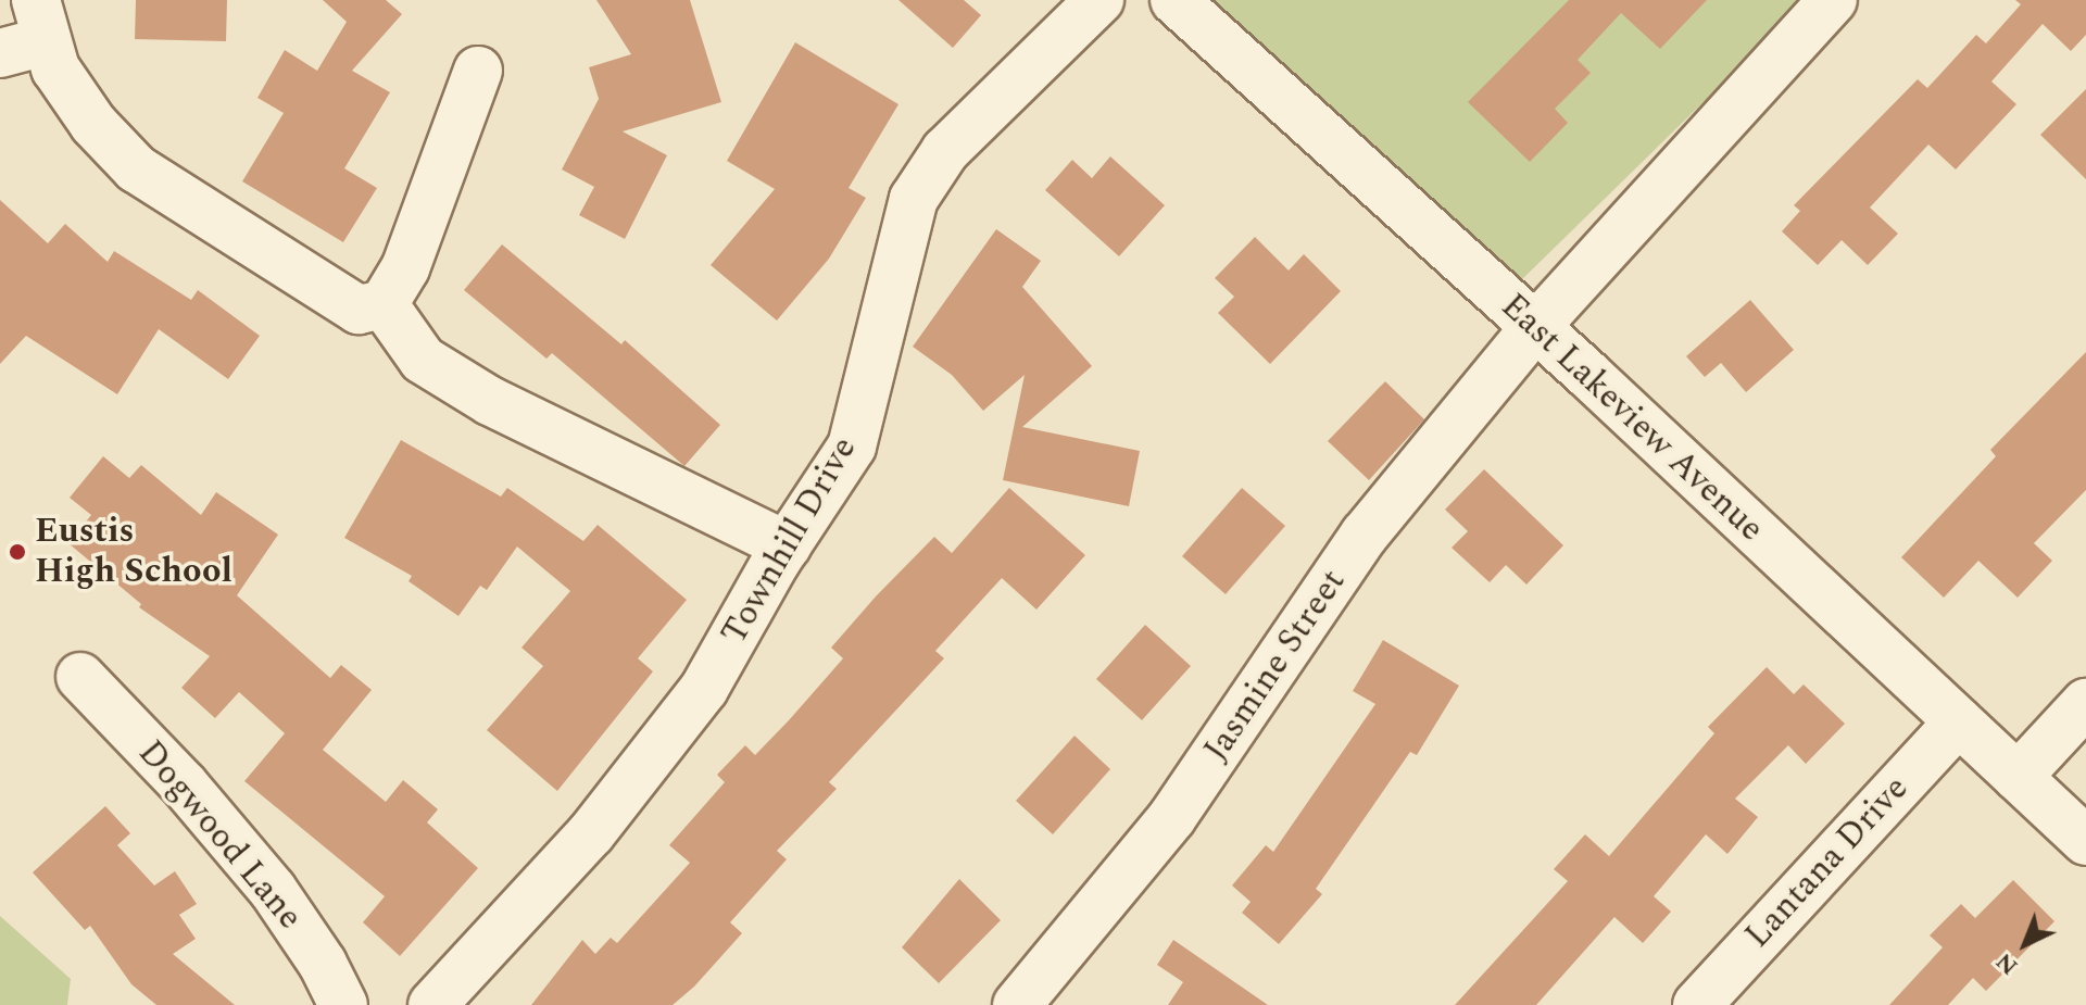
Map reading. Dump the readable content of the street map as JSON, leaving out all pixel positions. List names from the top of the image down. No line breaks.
{"streets":{"street":["East Lakeview Avenue","Townhill Drive","Jasmine Street","Dogwood Lane","Lantana Drive"]},"crossings":[["East Lakeview Avenue","Jasmine Street"],["East Lakeview Avenue","Lantana Drive"]],"places":["Eustis High School"],"north":"bottom left"}
